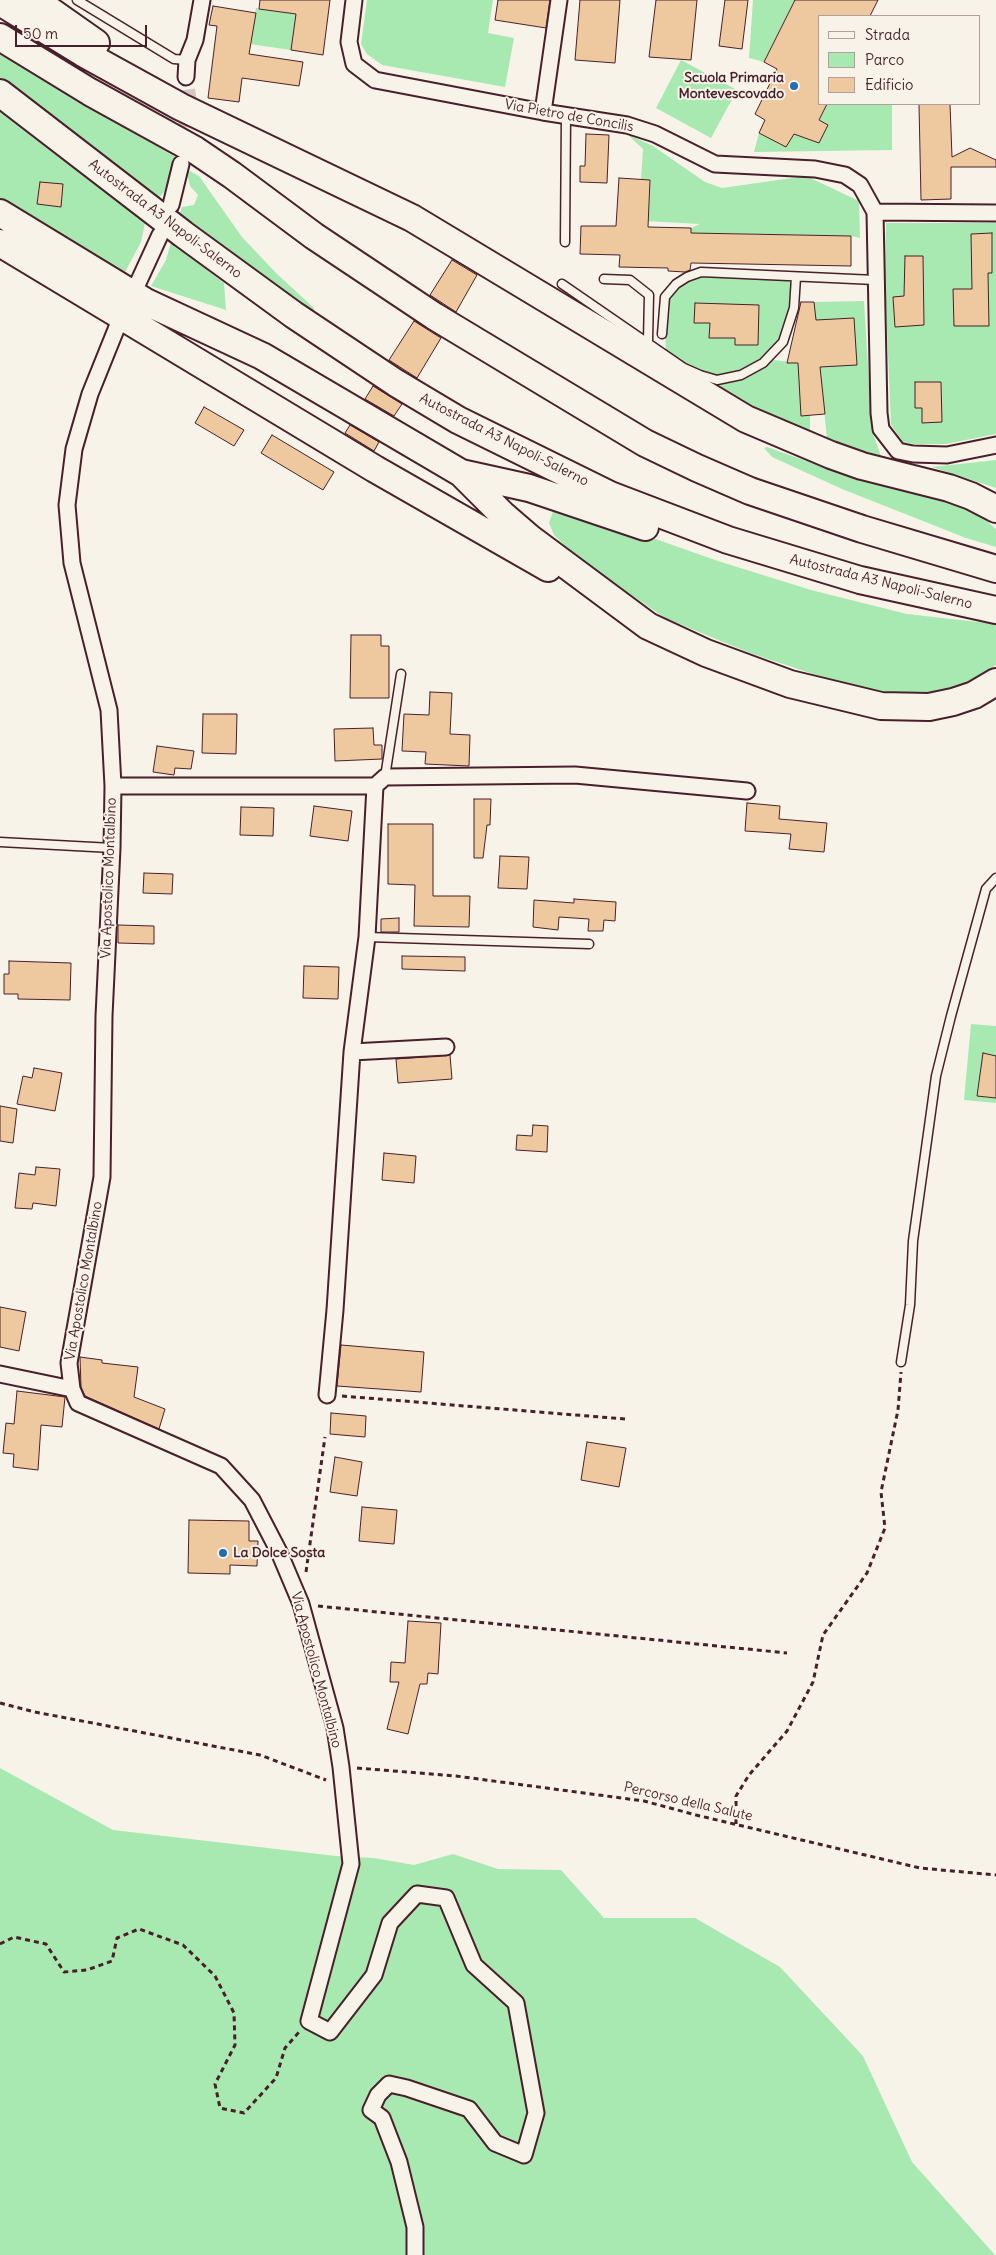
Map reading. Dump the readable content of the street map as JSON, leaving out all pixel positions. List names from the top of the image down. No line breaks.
{"streets":{"highway":["Autostrada A3 Napoli-Salerno"],"street":["Via Pietro de Concilis","Via Apostolico Montalbino"],"path":["Percorso della Salute"]},"crossings":[["Via Apostolico Montalbino","Percorso della Salute"]],"places":["Scuola Primaria Montevescovado","La Dolce Sosta"],"legend":["Strada","Parco","Edificio"],"scale_bar":"50 m"}
